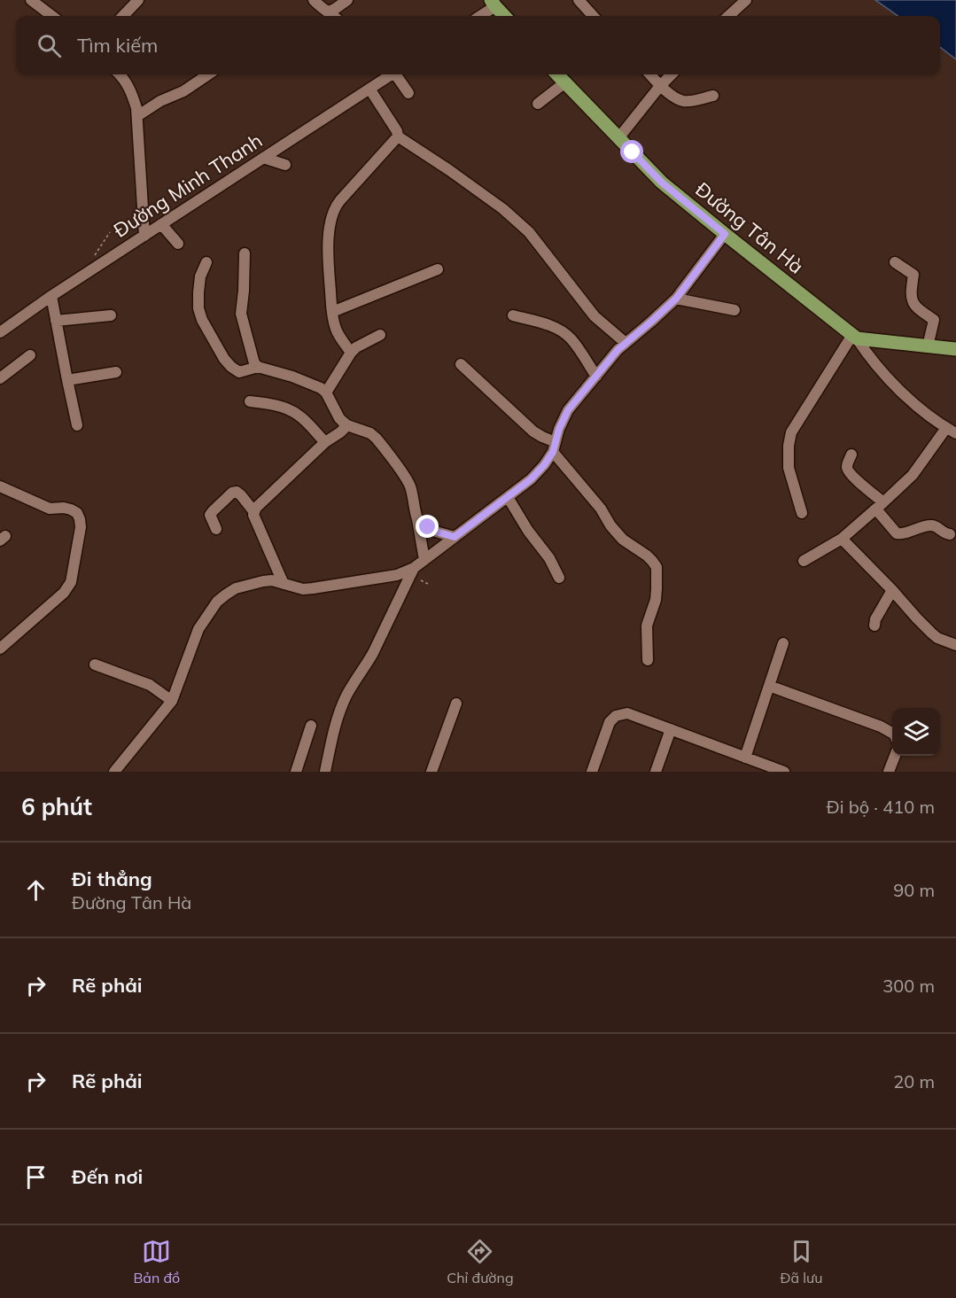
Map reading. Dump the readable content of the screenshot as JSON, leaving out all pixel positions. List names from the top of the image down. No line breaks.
{"streets":{"main road":["Đường Tân Hà"],"street":["Đường Minh Thanh"]},"page":{"search":"Tìm kiếm","heading":["6 phút","Đi bộ · 410 m"],"list":[["Đi thẳng","Đường Tân Hà","90 m"],["Rẽ phải","300 m"],["Rẽ phải","20 m"],"Đến nơi"],"nav":["Bản đồ","Chỉ đường","Đã lưu"]}}
